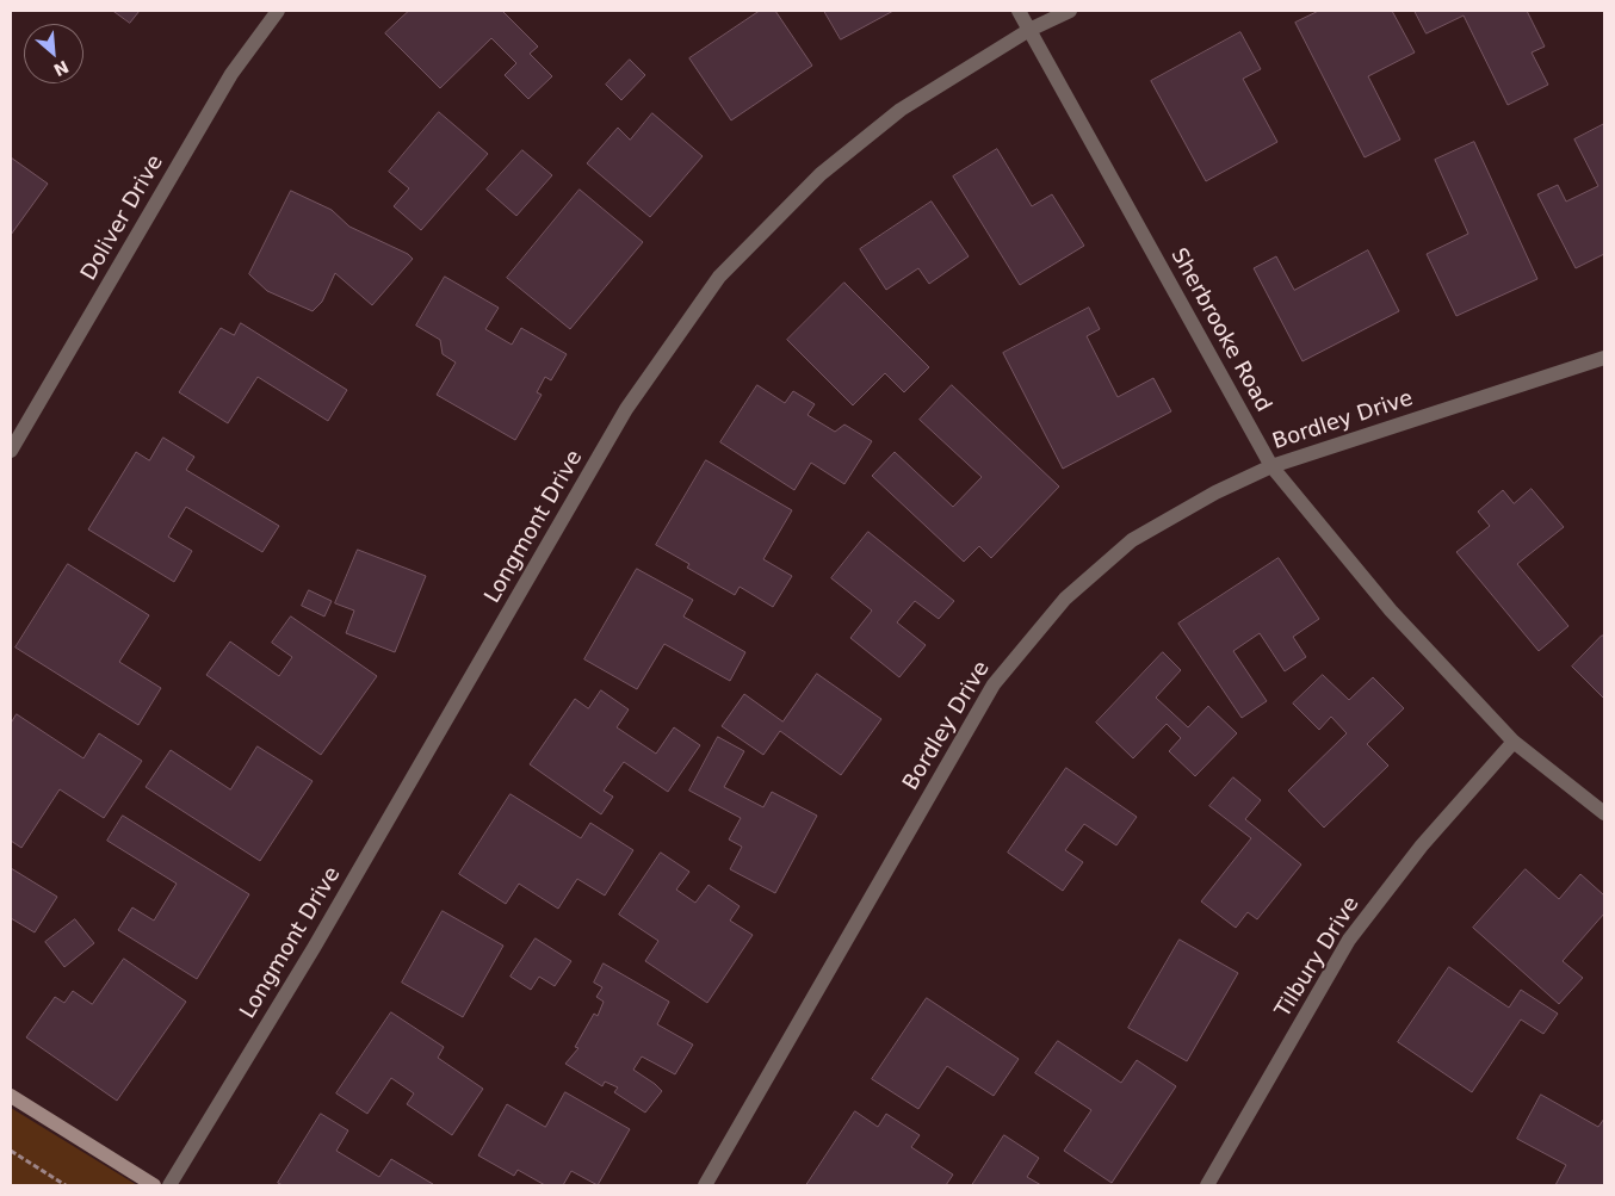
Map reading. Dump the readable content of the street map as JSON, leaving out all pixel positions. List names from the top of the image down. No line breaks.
{"streets":{"street":["Doliver Drive","Sherbrooke Road","Bordley Drive","Longmont Drive","Tilbury Drive"]},"crossings":[["Sherbrooke Road","Bordley Drive"],["Sherbrooke Road","Longmont Drive"],["Sherbrooke Road","Tilbury Drive"]],"north":"bottom right"}
